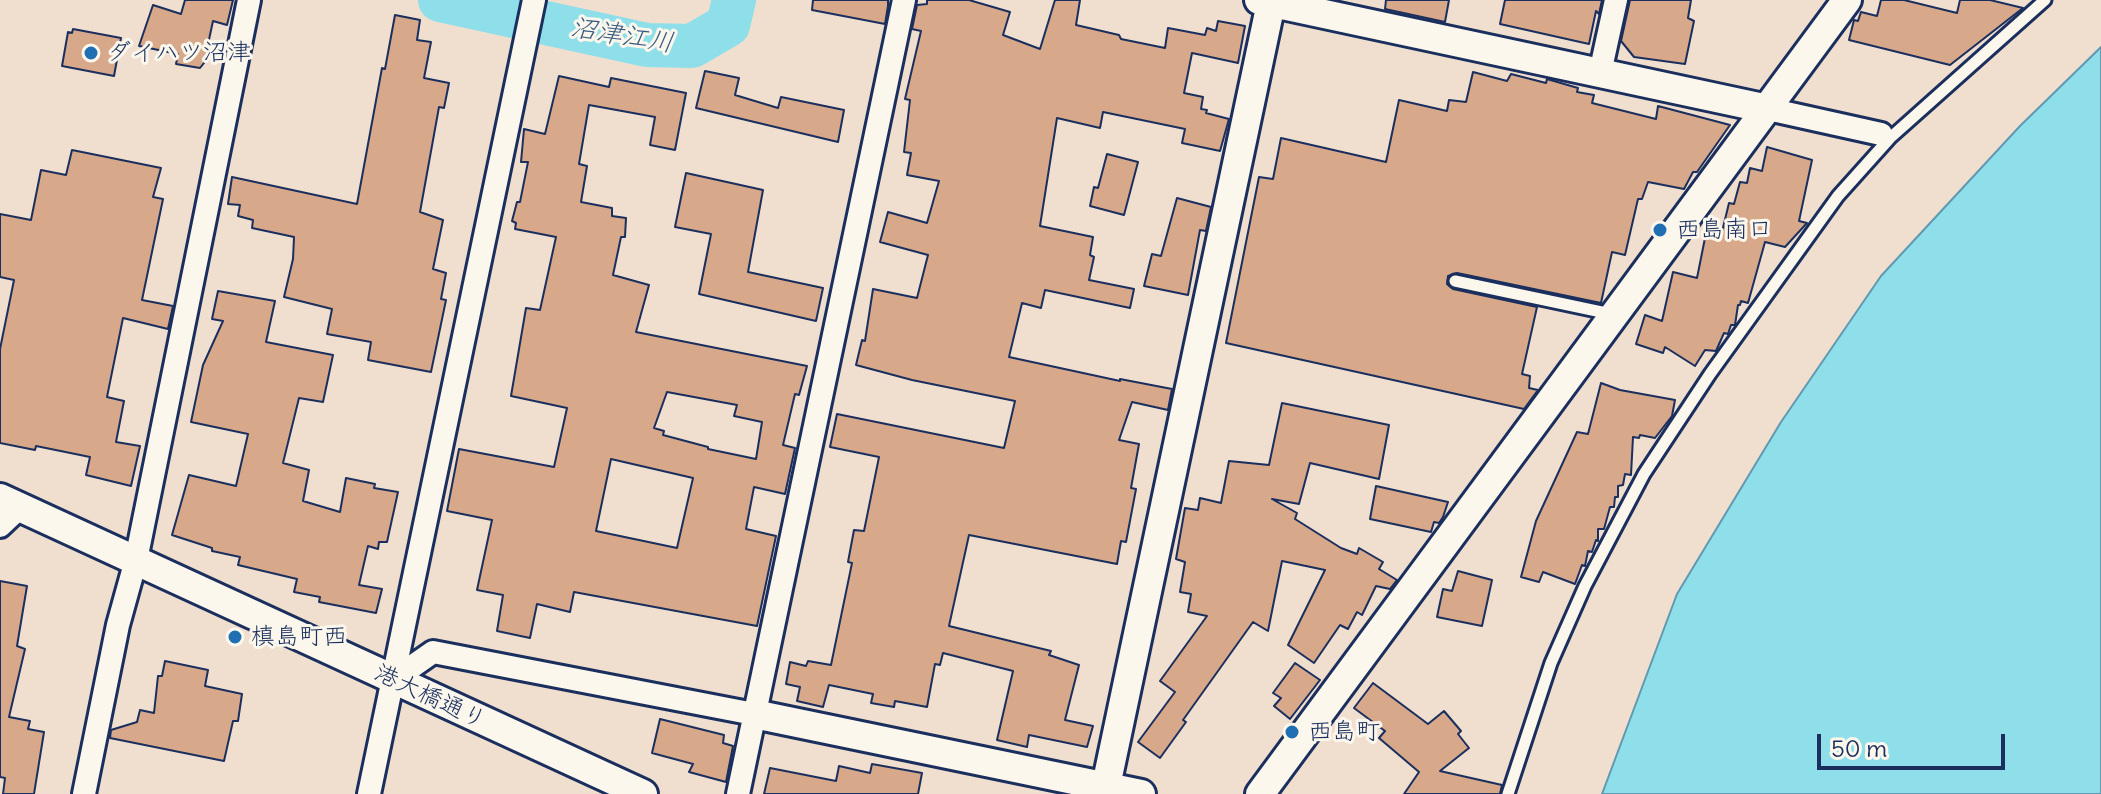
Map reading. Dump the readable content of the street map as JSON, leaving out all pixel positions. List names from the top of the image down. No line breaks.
{"streets":{"street":["港大橋通り"]},"water":["沼津江川"],"places":["ダイハツ沼津","西島南口","槙島町西","西島町"],"scale_bar":"50 m"}
